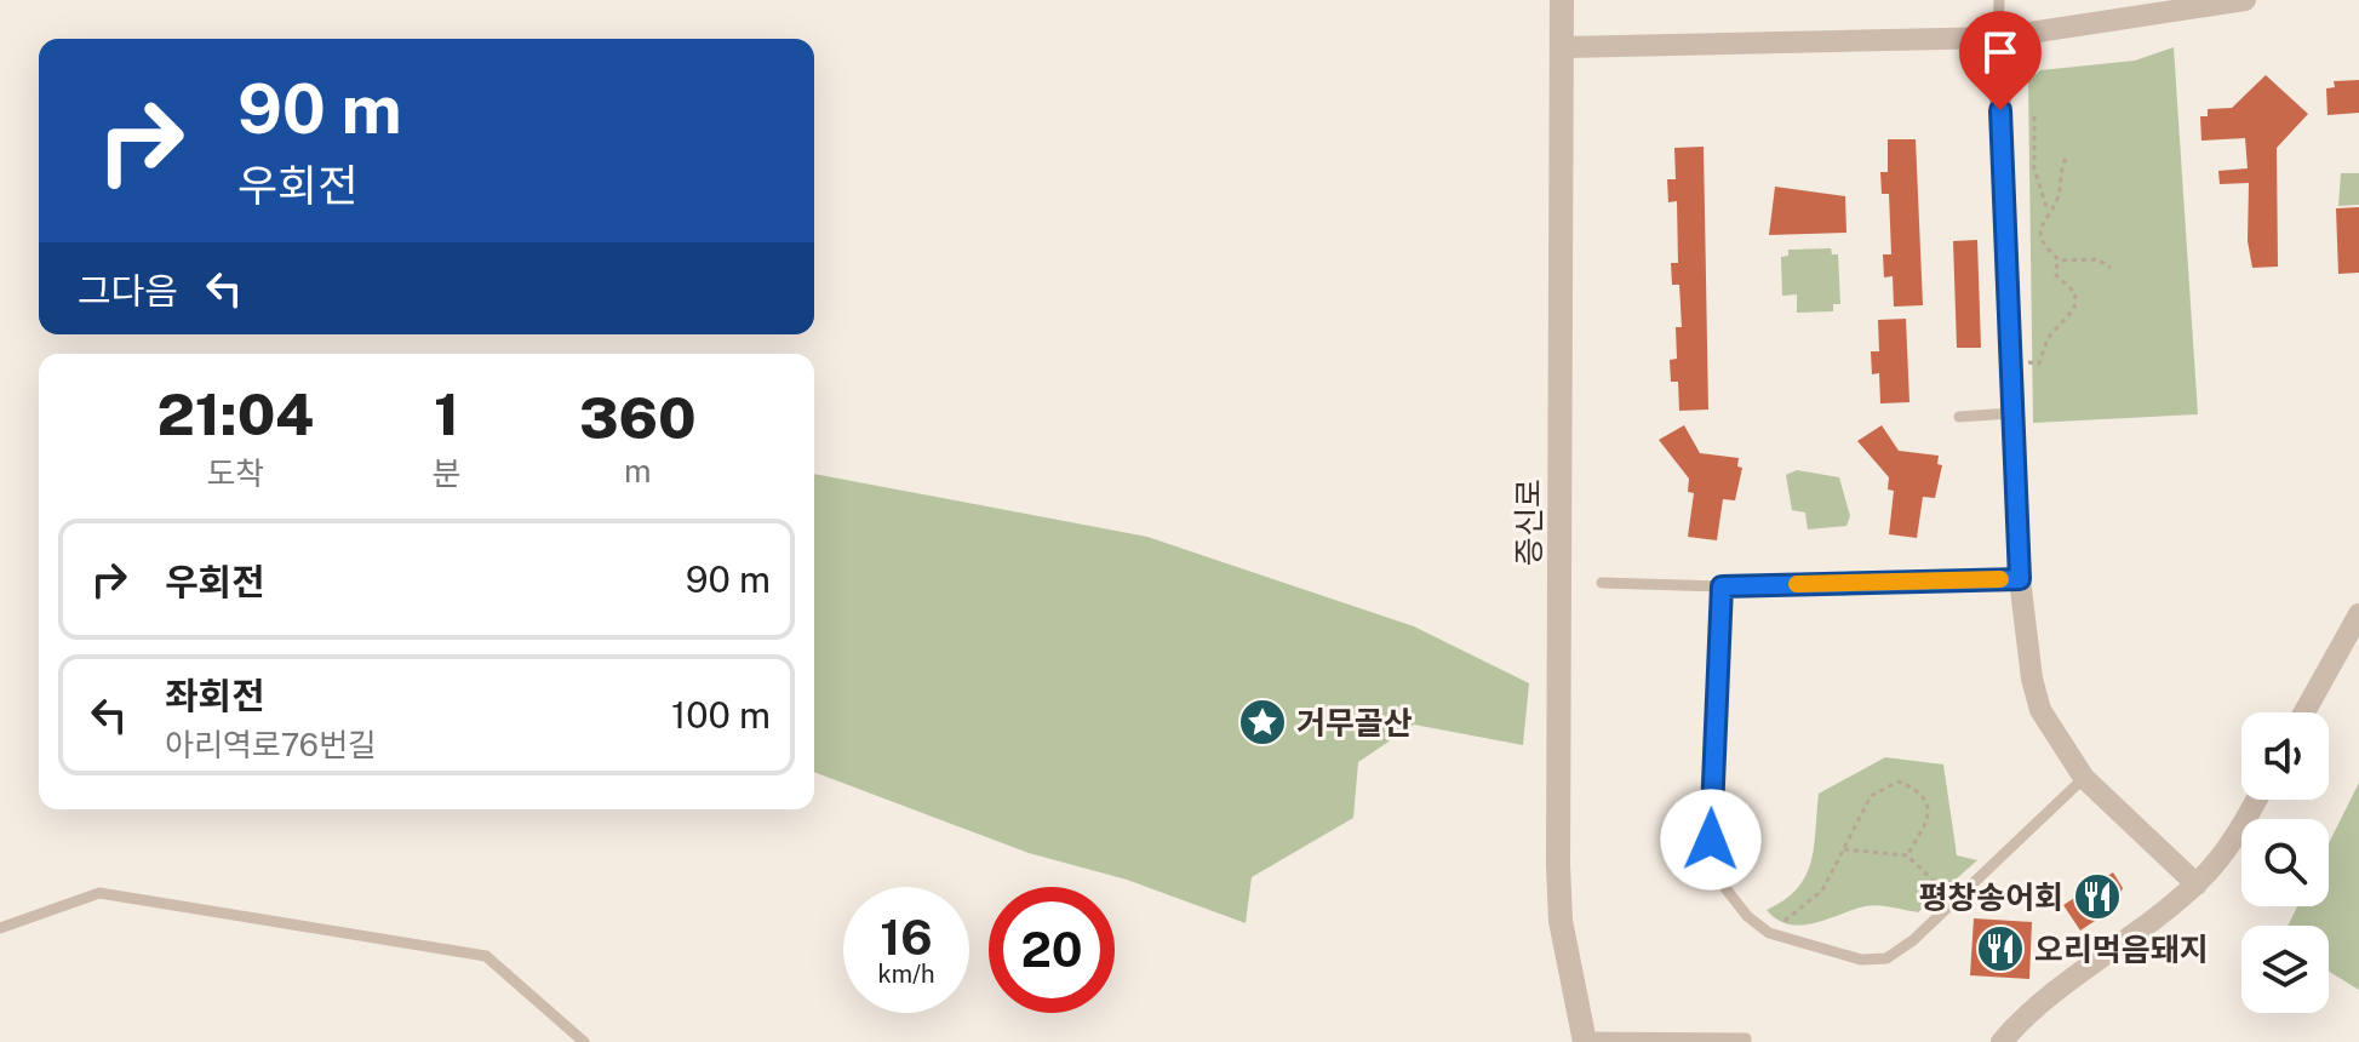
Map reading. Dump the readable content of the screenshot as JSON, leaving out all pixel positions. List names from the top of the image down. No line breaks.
{"streets":{"street":["증신로"]},"places":{"place":["거무골산"],"restaurant":["평창송어회","오리먹음돼지"]},"page":{"turn":["90 m","우회전"],"then":"그다음","eta":["21:04","도착","1","분","360","m"],"list":[{"name":"우회전","value":"90 m"},{"name":"좌회전","note":"아리역로76번길","value":"100 m"}],"speed":"16 km/h","limit":"20"}}
